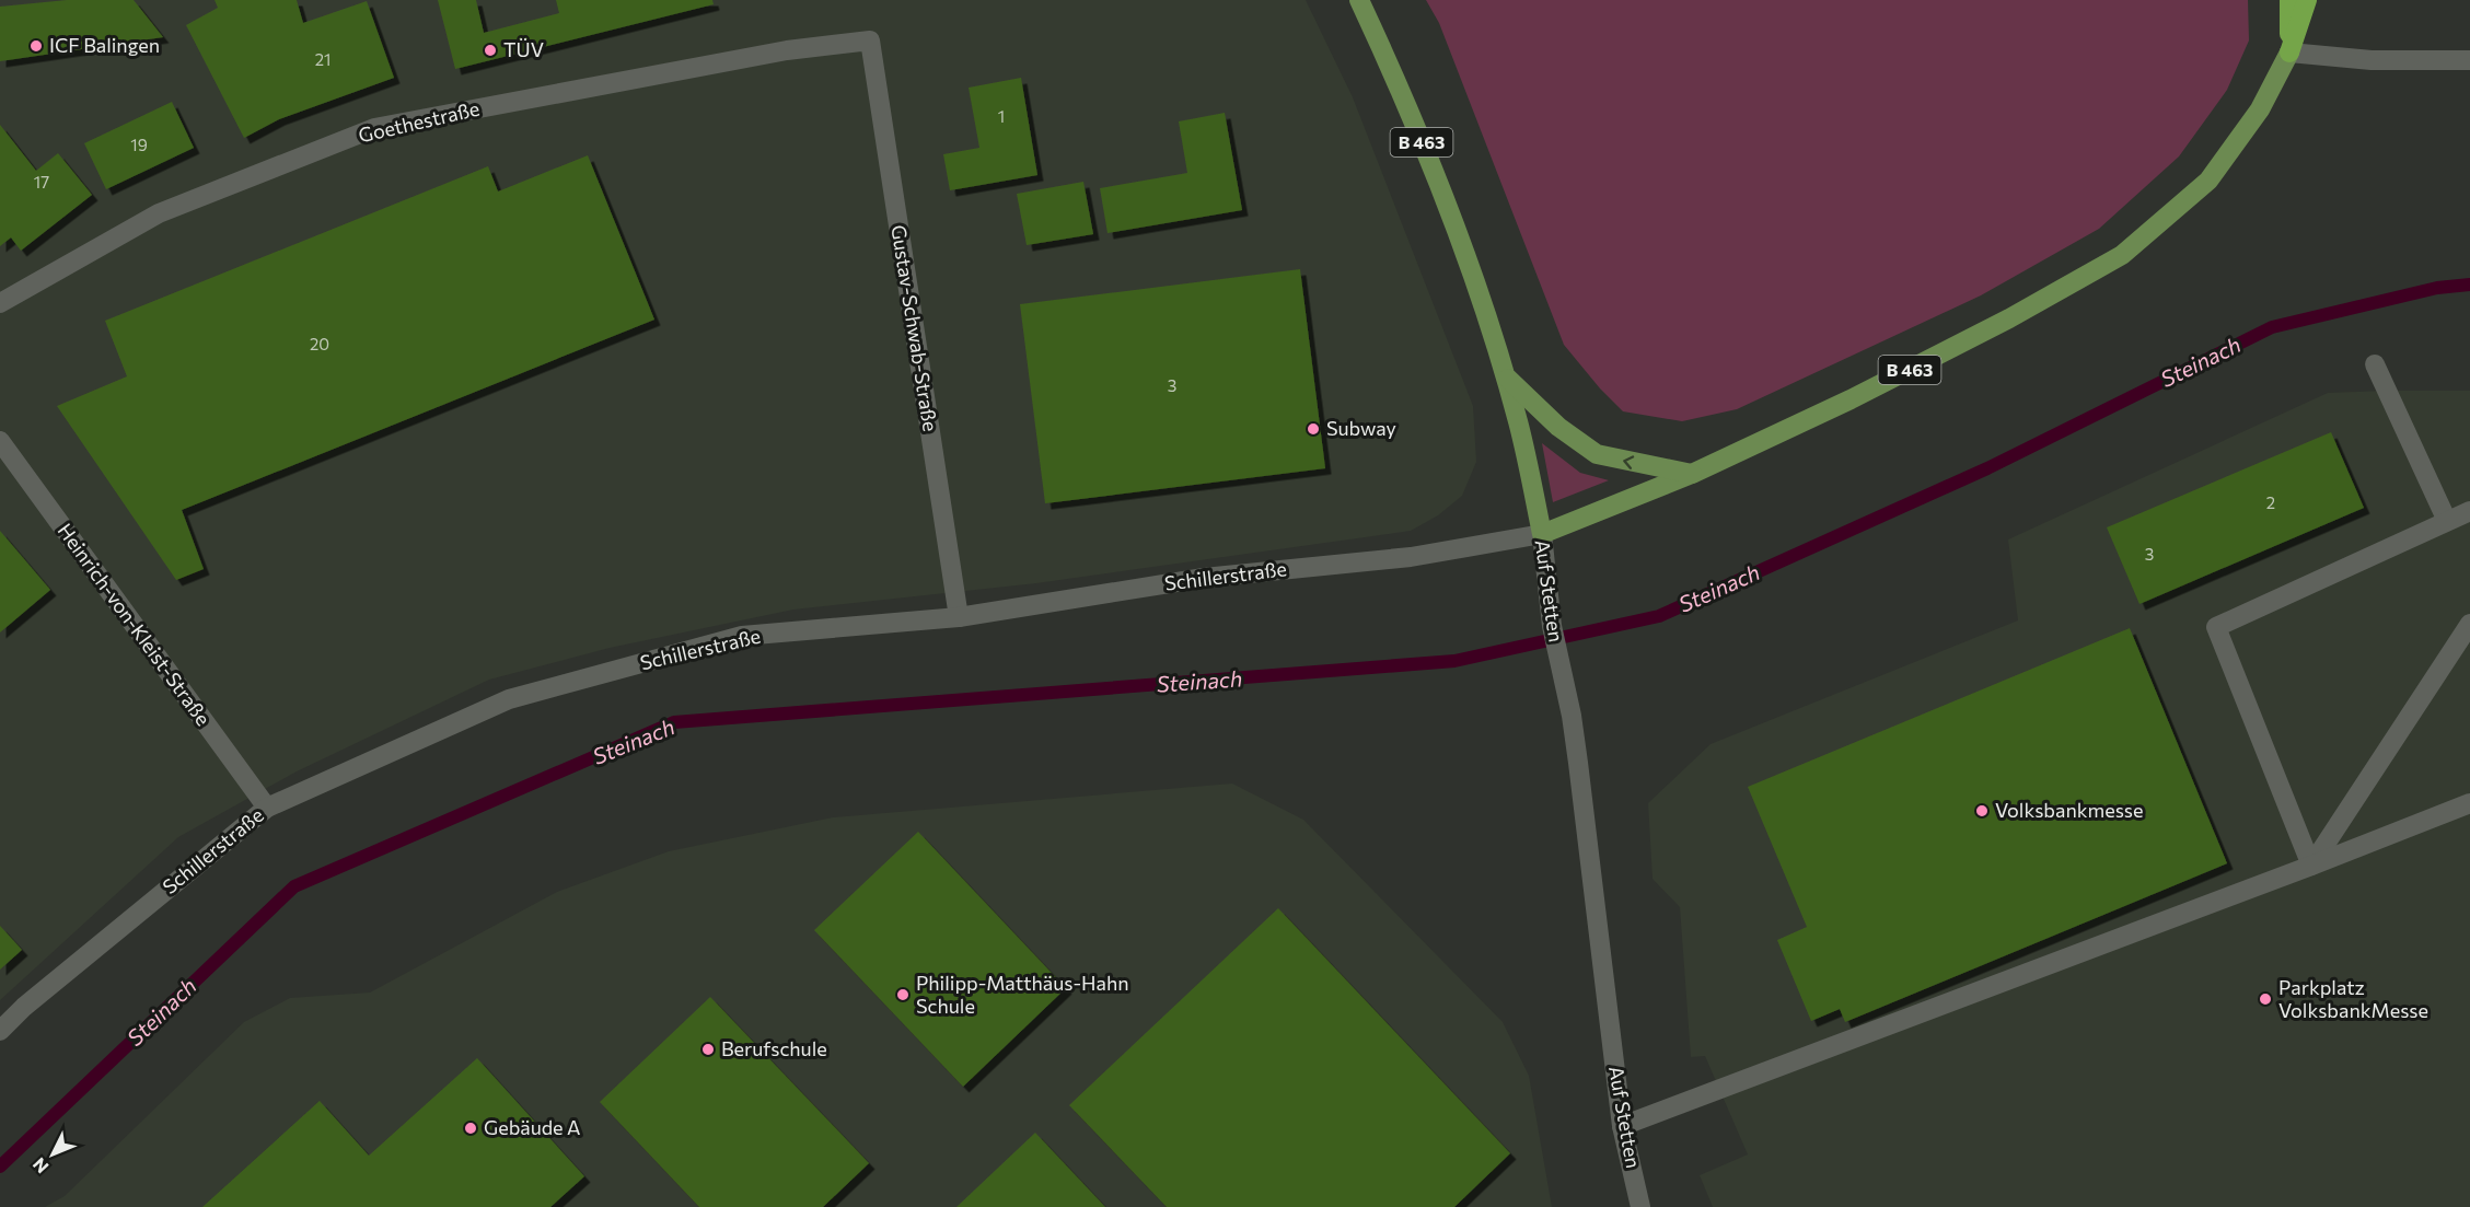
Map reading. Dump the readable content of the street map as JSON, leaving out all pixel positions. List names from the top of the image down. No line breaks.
{"streets":{"highway":["B 463"],"main road":["Auf Stetten"],"street":["Goethestraße","Gustav-Schwab-Straße","Schillerstraße","Heinrich-von-Kleist-Straße"]},"crossings":[["Goethestraße","Gustav-Schwab-Straße"],["B 463","Schillerstraße"],["B 463","Auf Stetten"],["Gustav-Schwab-Straße","Schillerstraße"],["Schillerstraße","Auf Stetten"],["Schillerstraße","Heinrich-von-Kleist-Straße"]],"water":["Steinach"],"places":["ICF Balingen","TÜV","Subway","Volksbankmesse","Philipp-Matthäus-Hahn Schule","Parkplatz VolksbankMesse","Berufschule","Gebäude A"],"house_numbers":["21","1","19","17","20","3","2","3"],"north":"bottom left"}
